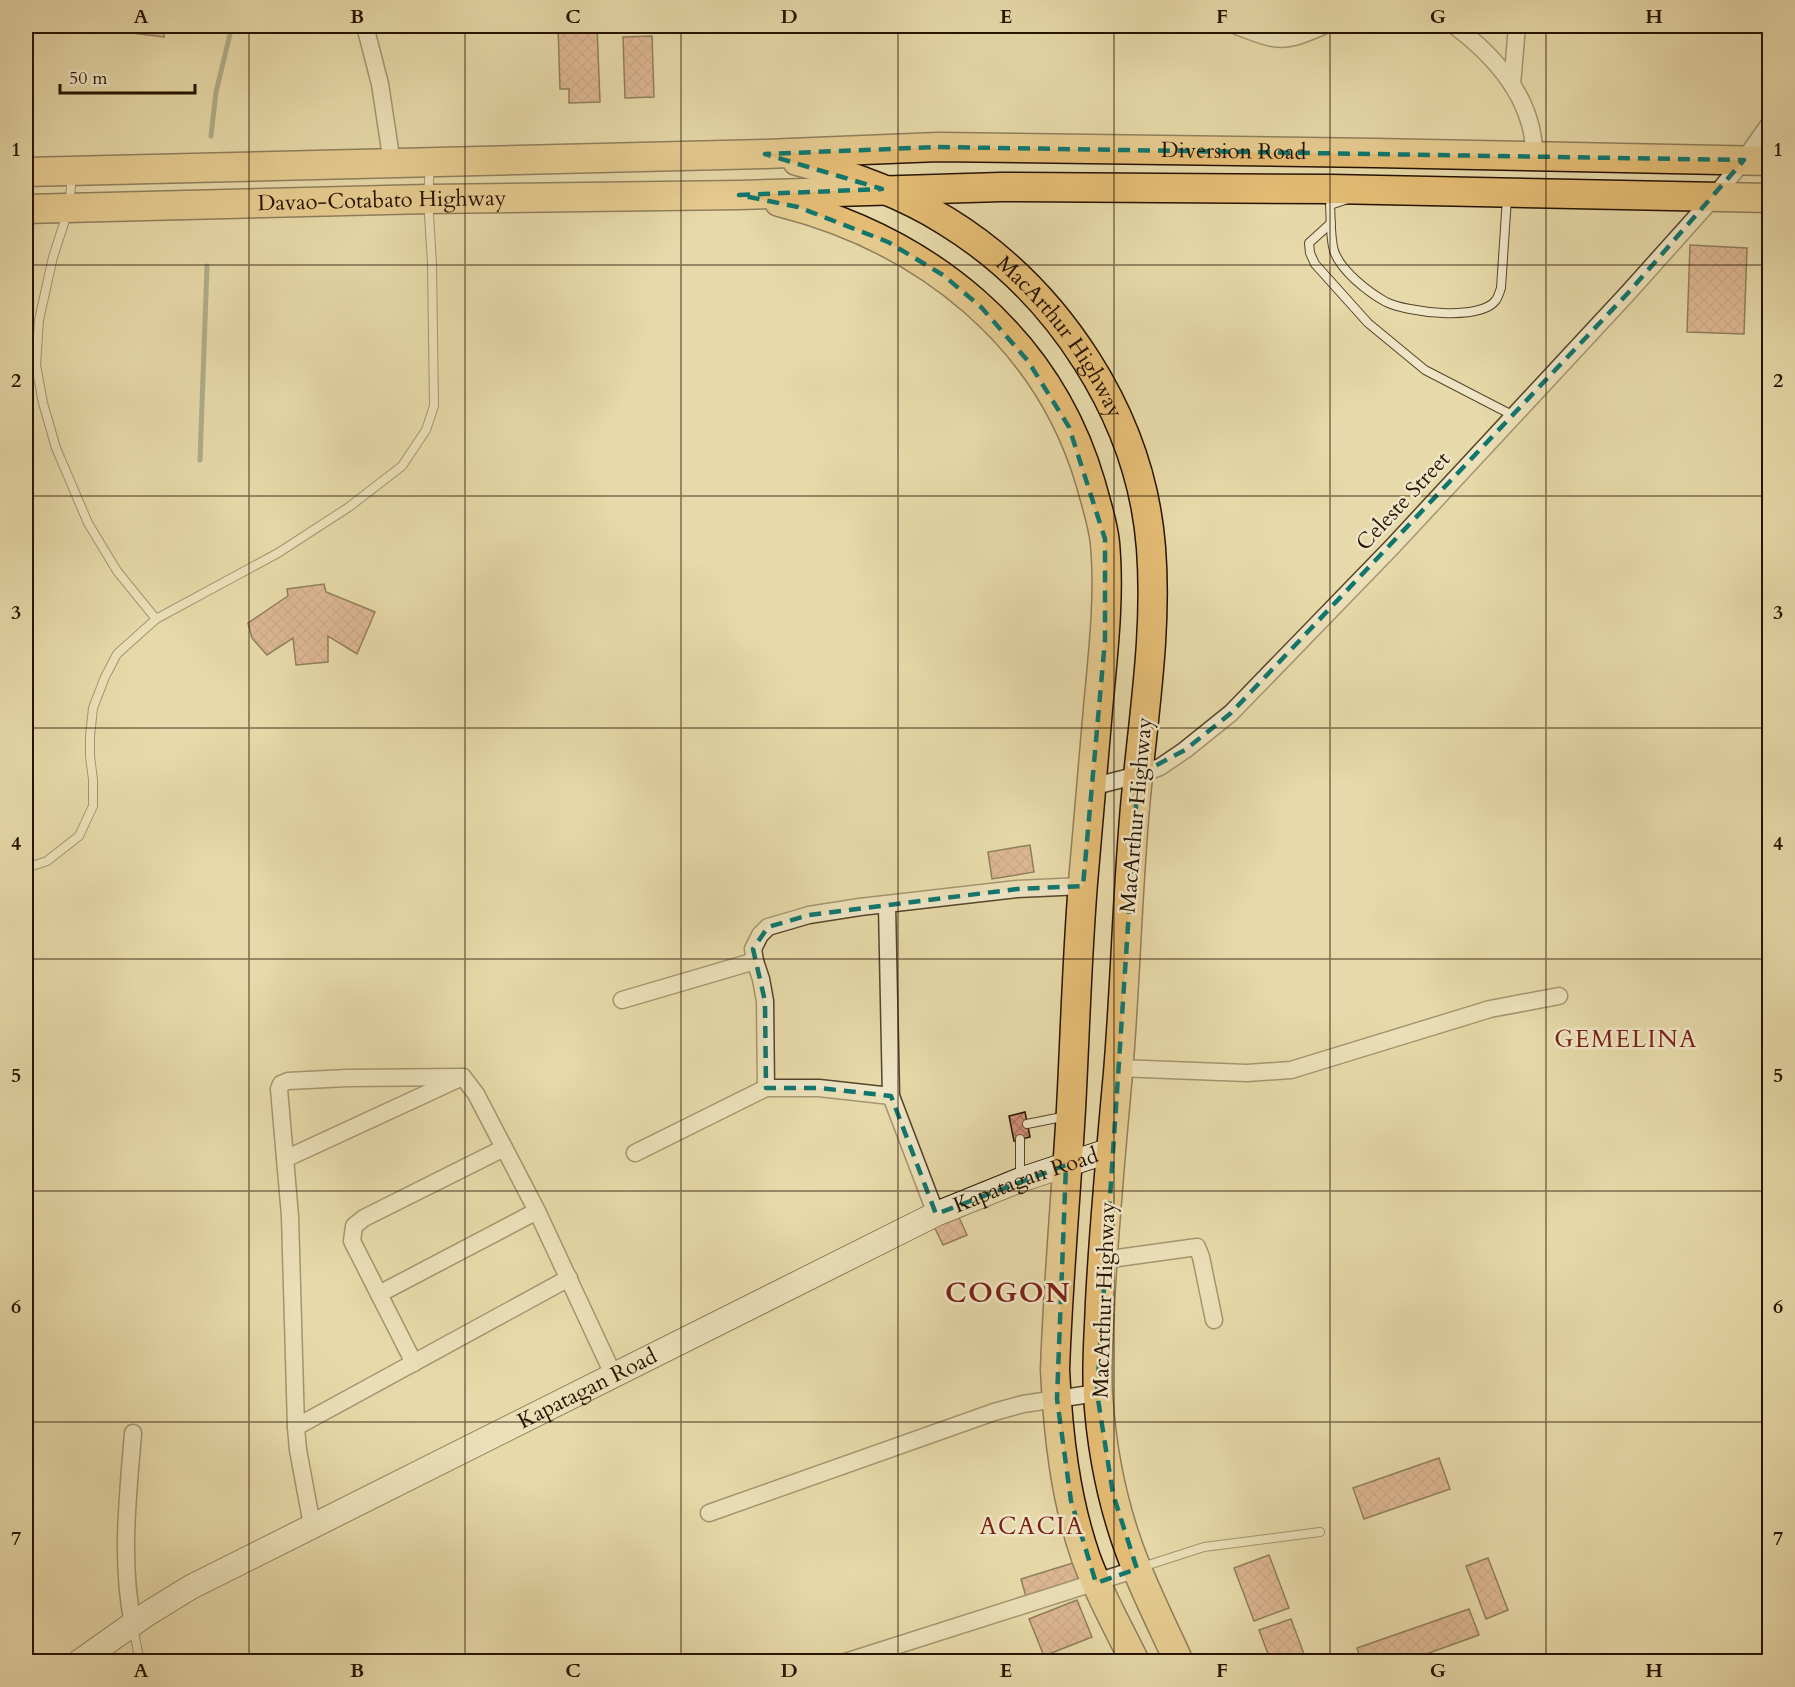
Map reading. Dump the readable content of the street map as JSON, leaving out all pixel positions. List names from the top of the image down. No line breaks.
{"streets":{"highway":["Diversion Road","Davao-Cotabato Highway","MacArthur Highway"],"main road":["Kapatagan Road"],"street":["Celeste Street"]},"crossings":[["Diversion Road","Davao-Cotabato Highway"],["Diversion Road","MacArthur Highway"],["Diversion Road","Celeste Street"],["Davao-Cotabato Highway","MacArthur Highway"],["MacArthur Highway","Celeste Street"],["MacArthur Highway","Kapatagan Road"]],"districts":["GEMELINA","COGON","ACACIA"],"scale_bar":"50 m","grid":{"columns":["A","B","C","D","E","F","G","H"],"rows":["1","2","3","4","5","6","7"]}}
